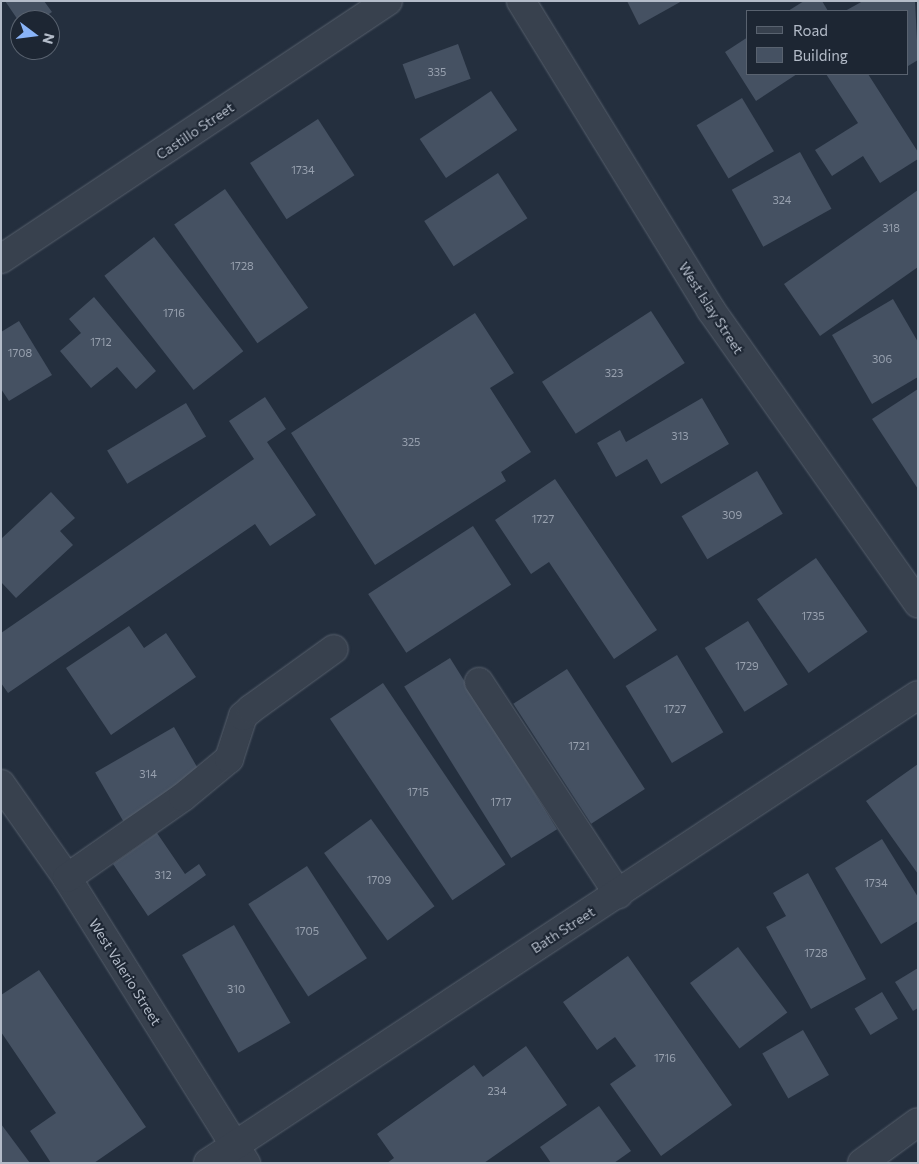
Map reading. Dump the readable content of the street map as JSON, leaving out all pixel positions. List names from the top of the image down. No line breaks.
{"streets":{"street":["Castillo Street","West Islay Street","Bath Street","West Valerio Street"]},"crossings":[["Bath Street","West Valerio Street"]],"house_numbers":["335","1734","324","318","1728","1716","1712","1708","306","323","313","325","309","1727","1735","1729","1727","1721","314","1715","1717","312","1709","1734","1705","1728","310","1716","234"],"legend":["Road","Building"],"north":"right"}
